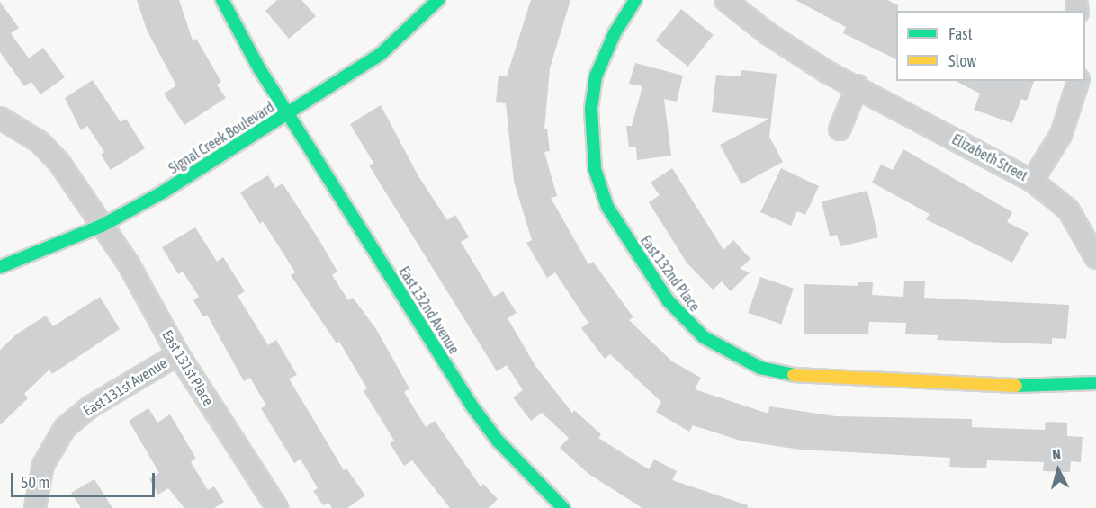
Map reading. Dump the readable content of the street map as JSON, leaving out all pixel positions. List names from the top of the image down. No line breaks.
{"streets":{"street":["Signal Creek Boulevard","Elizabeth Street","East 132nd Place","East 132nd Avenue","East 131st Place","East 131st Avenue"]},"crossings":[["Signal Creek Boulevard","East 132nd Avenue"],["Signal Creek Boulevard","East 131st Place"],["East 131st Place","East 131st Avenue"]],"legend":["Fast","Slow"],"scale_bar":"50 m","north":"top"}
